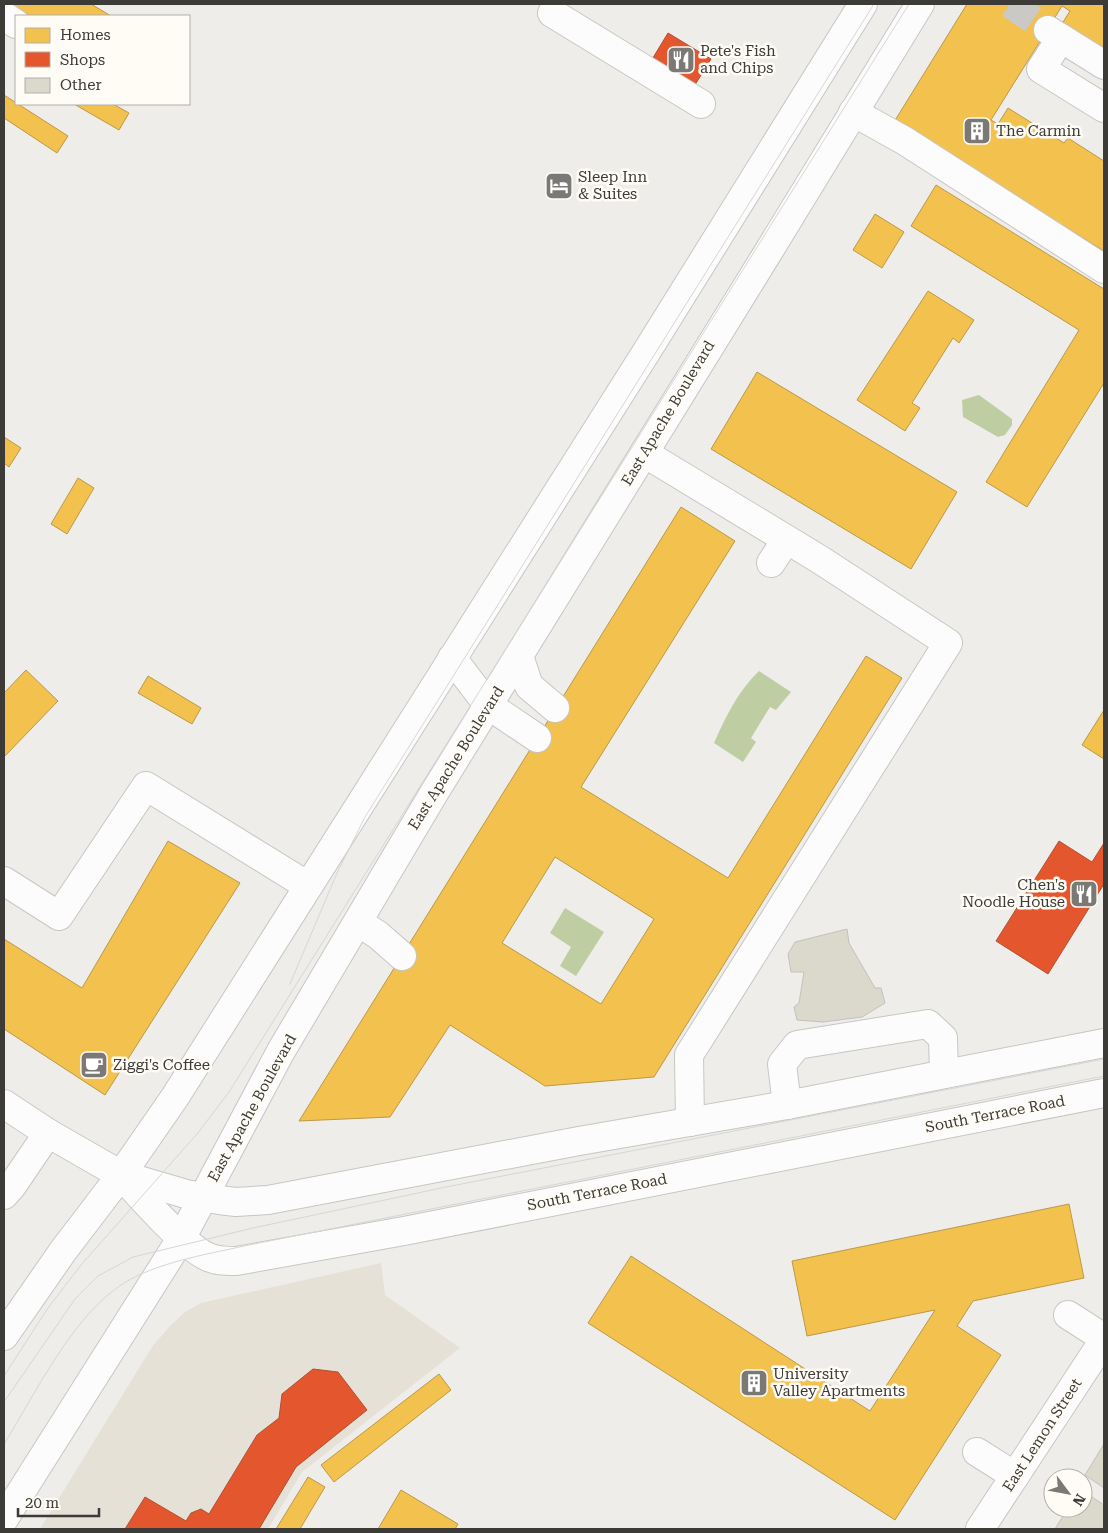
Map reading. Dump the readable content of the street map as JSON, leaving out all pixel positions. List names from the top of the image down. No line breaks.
{"streets":{"main road":["East Apache Boulevard","South Terrace Road","East Lemon Street"]},"crossings":[["East Apache Boulevard","South Terrace Road"]],"places":{"restaurant":["Pete's Fish and Chips","Chen's Noodle House"],"building":["The Carmin","University Valley Apartments"],"hotel":["Sleep Inn & Suites"],"cafe":["Ziggi's Coffee"]},"legend":["Homes","Shops","Other"],"scale_bar":"20 m","north":"bottom right"}
